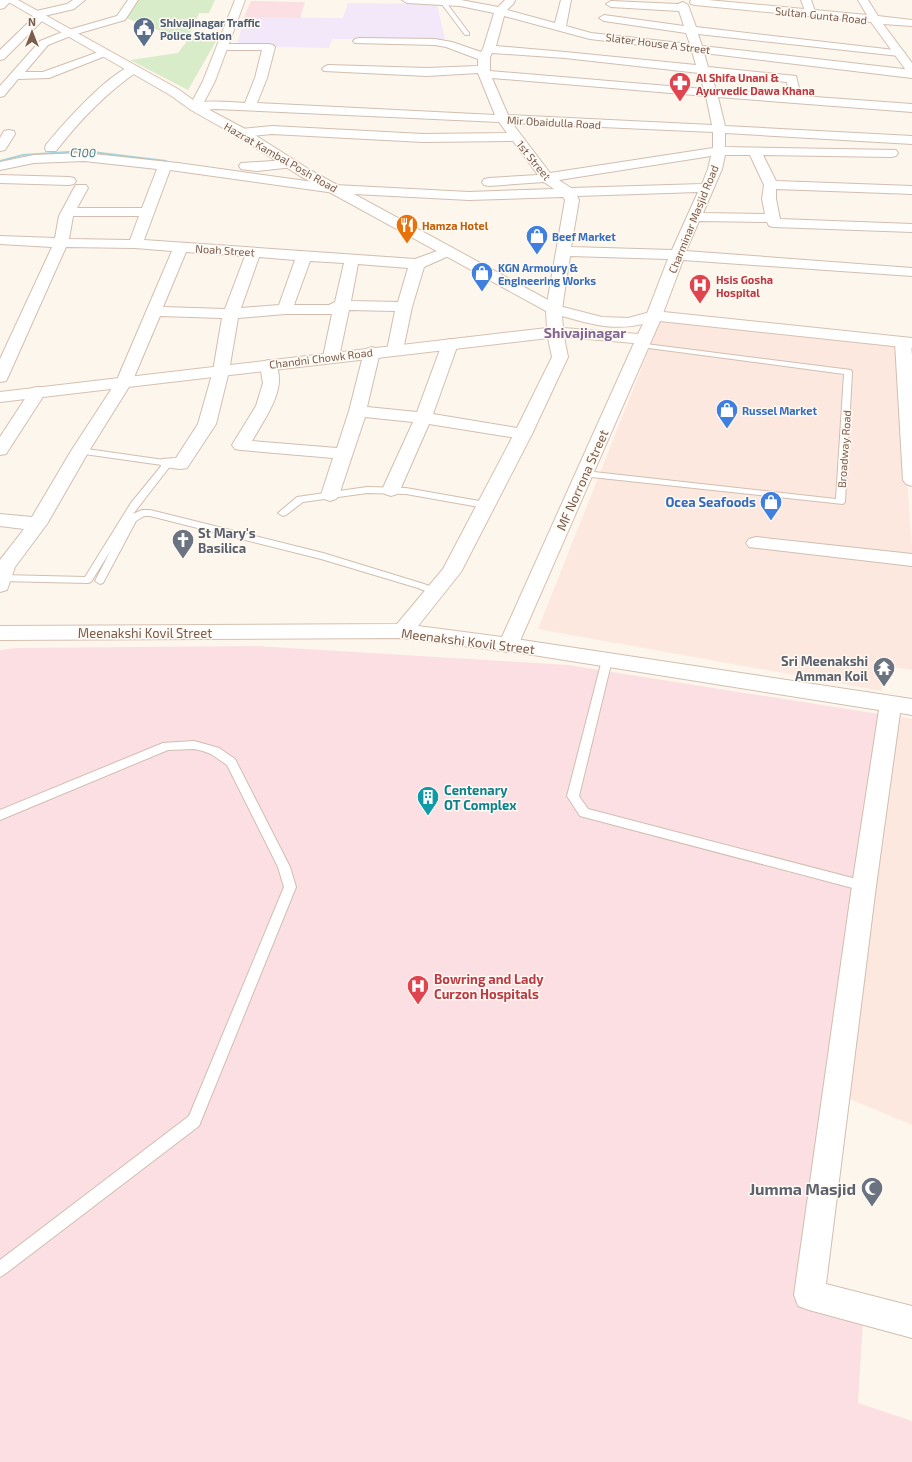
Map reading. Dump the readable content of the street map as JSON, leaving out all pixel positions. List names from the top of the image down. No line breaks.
{"streets":{"street":["Sultan Gunta Road","Slater House A Street","Mir Obaidulla Road","Hazrat Kambal Posh Road","1st Street","Charminar Masjid Road","Noah Street","Chandni Chowk Road","MF Norrona Street","Meenakshi Kovil Street"],"lane":["Broadway Road"]},"crossings":[["Sultan Gunta Road","Charminar Masjid Road"],["Slater House A Street","Charminar Masjid Road"],["Mir Obaidulla Road","Hazrat Kambal Posh Road"],["Mir Obaidulla Road","1st Street"],["Mir Obaidulla Road","Charminar Masjid Road"],["Hazrat Kambal Posh Road","Charminar Masjid Road"],["Hazrat Kambal Posh Road","Noah Street"],["Hazrat Kambal Posh Road","MF Norrona Street"],["Charminar Masjid Road","MF Norrona Street"],["Chandni Chowk Road","Broadway Road"],["Chandni Chowk Road","MF Norrona Street"],["Broadway Road","MF Norrona Street"],["MF Norrona Street","Meenakshi Kovil Street"]],"districts":["Shivajinagar"],"water":["C100"],"places":{"public building":["Shivajinagar Traffic Police Station"],"pharmacy":["Al Shifa Unani & Ayurvedic Dawa Khana"],"restaurant":["Hamza Hotel"],"shop":["Beef Market","KGN Armoury & Engineering Works","Russel Market","Ocea Seafoods"],"hospital":["Hsis Gosha Hospital","Bowring and Lady Curzon Hospitals"],"church":["St Mary's Basilica"],"temple":["Sri Meenakshi Amman Koil"],"building":["Centenary OT Complex"],"mosque":["Jumma Masjid"]},"north":"top"}
